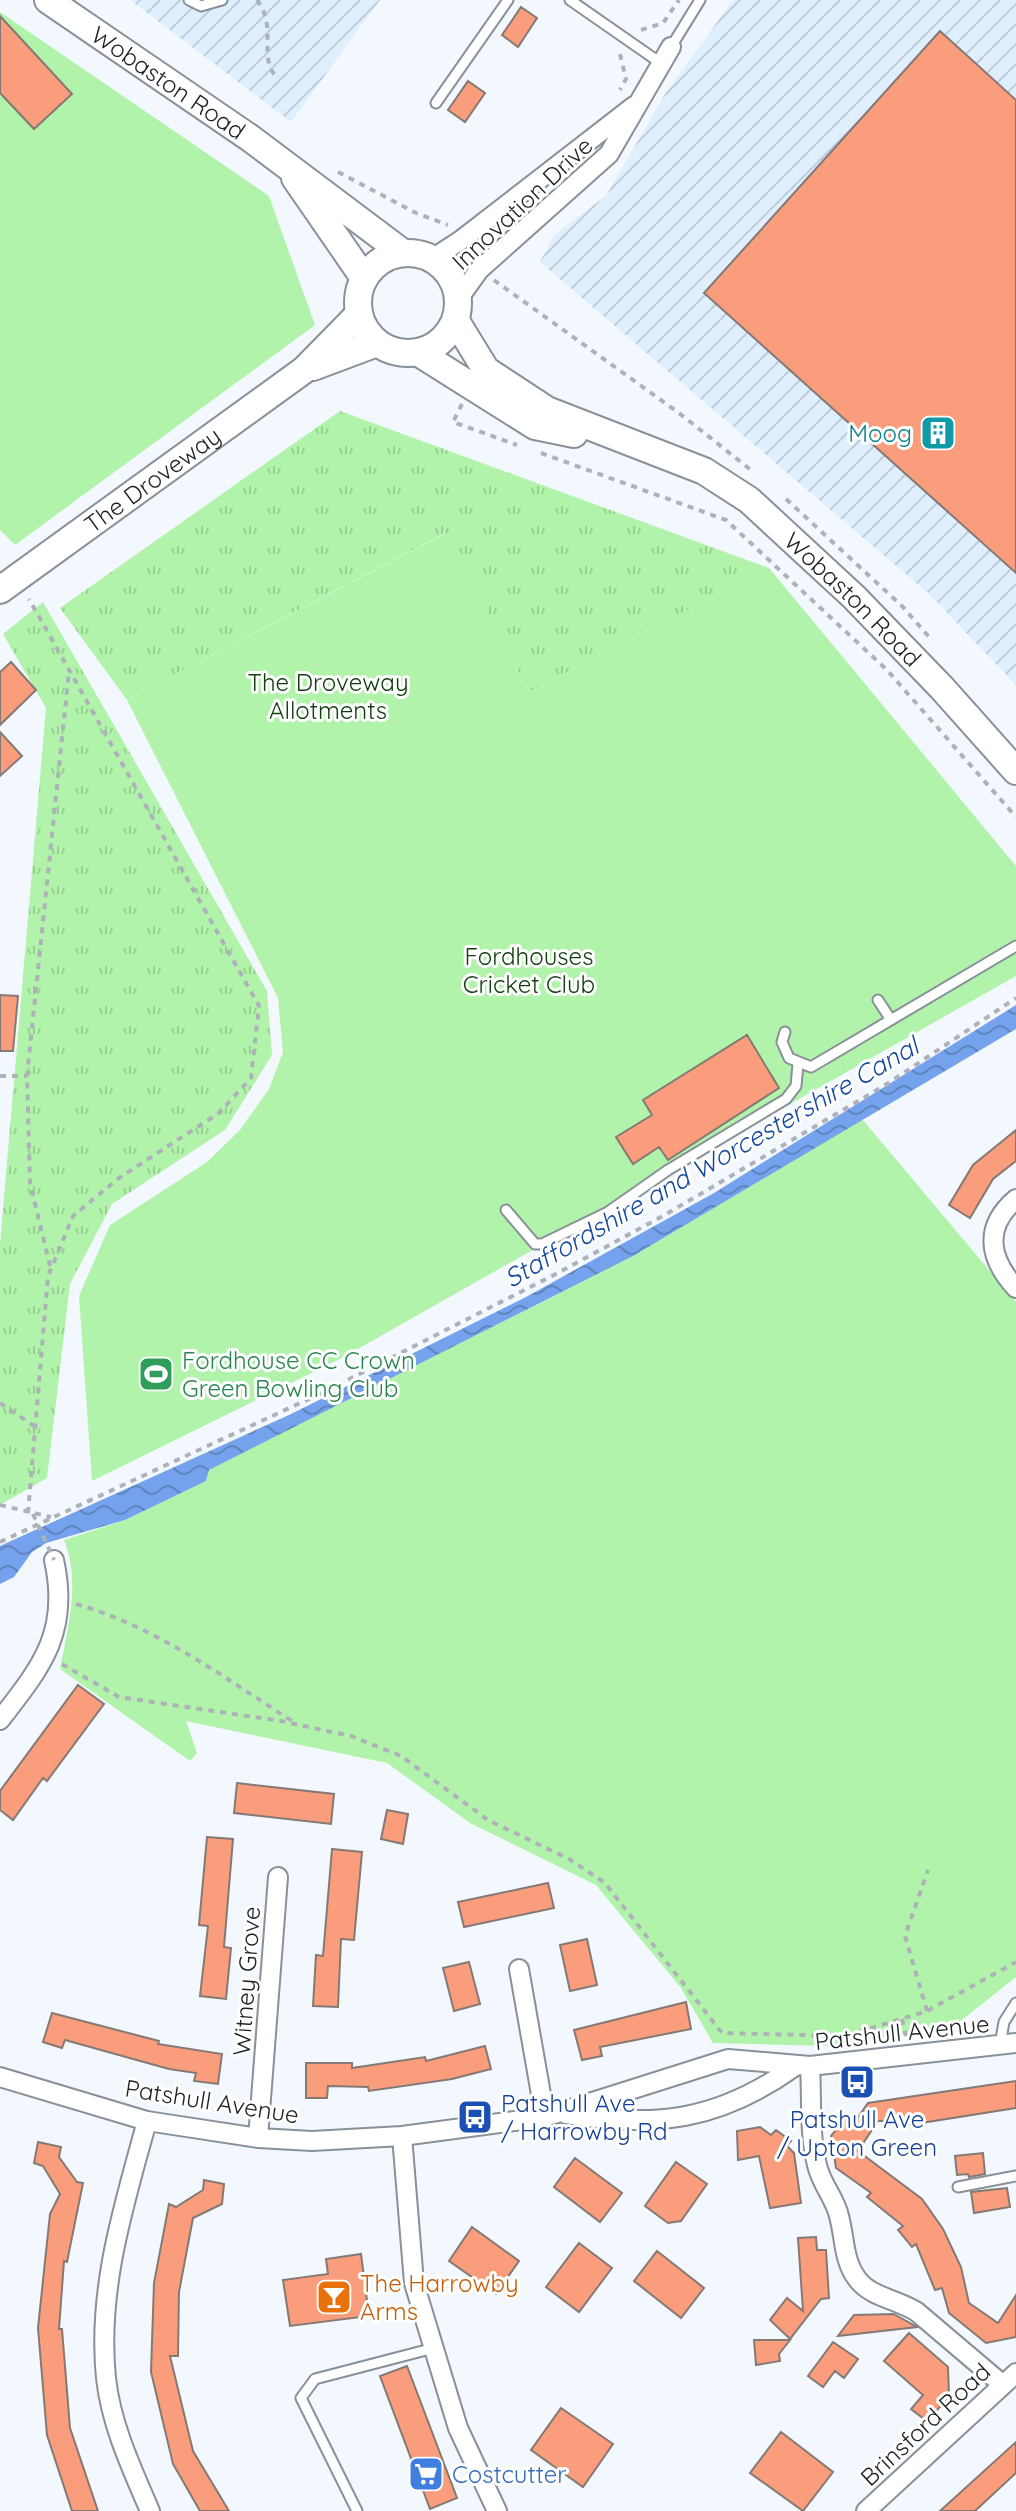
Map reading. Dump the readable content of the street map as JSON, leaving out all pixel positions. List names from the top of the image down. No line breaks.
{"streets":{"street":["Wobaston Road","Innovation Drive","The Droveway","Witney Grove","Patshull Avenue","Brinsford Road"]},"crossings":[["Wobaston Road","Innovation Drive"],["Wobaston Road","The Droveway"],["Innovation Drive","The Droveway"],["Witney Grove","Patshull Avenue"]],"water":["Staffordshire and Worcestershire Canal"],"parks":["The Droveway Allotments","Fordhouses Cricket Club"],"places":{"building":["Moog"],"sports":["Fordhouse CC Crown Green Bowling Club"],"bus stop":["Patshull Ave / Upton Green","Patshull Ave / Harrowby Rd"],"bar":["The Harrowby Arms"],"supermarket":["Costcutter"]}}
